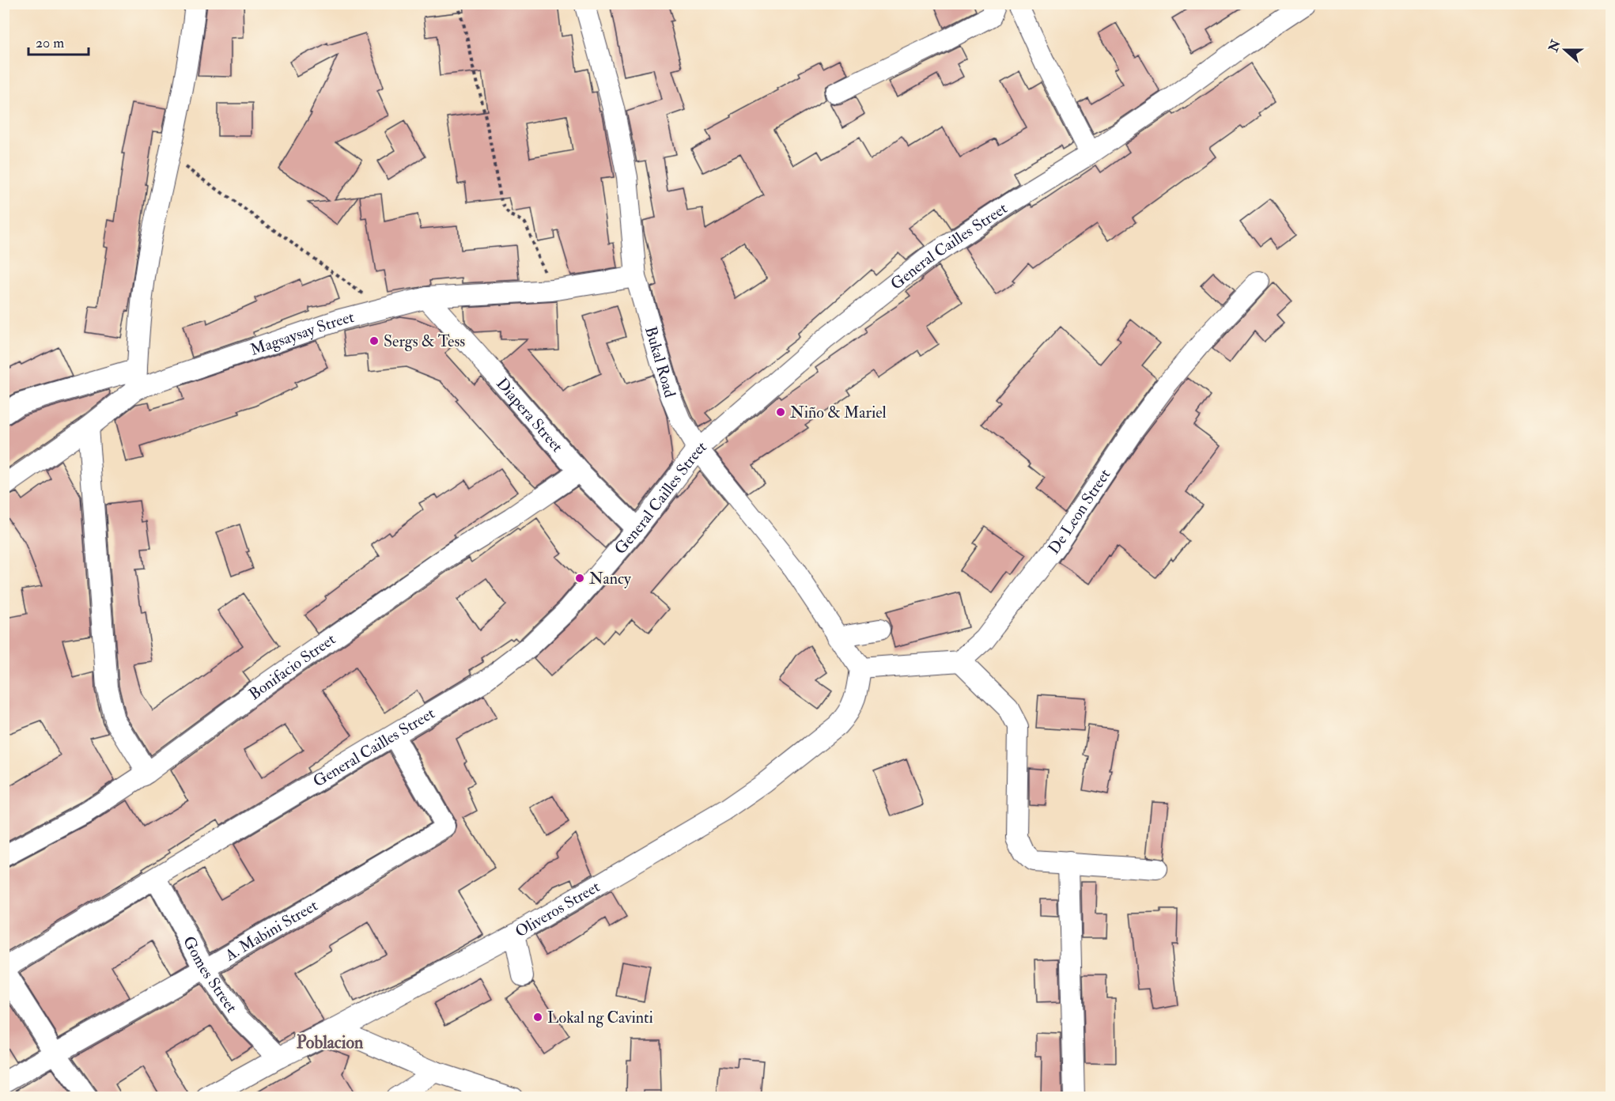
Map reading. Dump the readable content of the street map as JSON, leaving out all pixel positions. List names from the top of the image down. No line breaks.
{"streets":{"street":["General Cailles Street","Magsaysay Street","Bukal Road","Diapera Street","De Leon Street","Bonifacio Street","Oliveros Street","A. Mabini Street","Gomes Street"]},"crossings":[["General Cailles Street","Bukal Road"],["General Cailles Street","Diapera Street"],["General Cailles Street","A. Mabini Street"],["General Cailles Street","Gomes Street"],["Magsaysay Street","Bukal Road"],["Magsaysay Street","Diapera Street"],["Bukal Road","Oliveros Street"],["Diapera Street","Bonifacio Street"],["Oliveros Street","Gomes Street"],["A. Mabini Street","Gomes Street"]],"districts":["Poblacion"],"places":["Sergs & Tess","Niño & Mariel","Nancy","Lokal ng Cavinti"],"scale_bar":"20 m","north":"left"}
